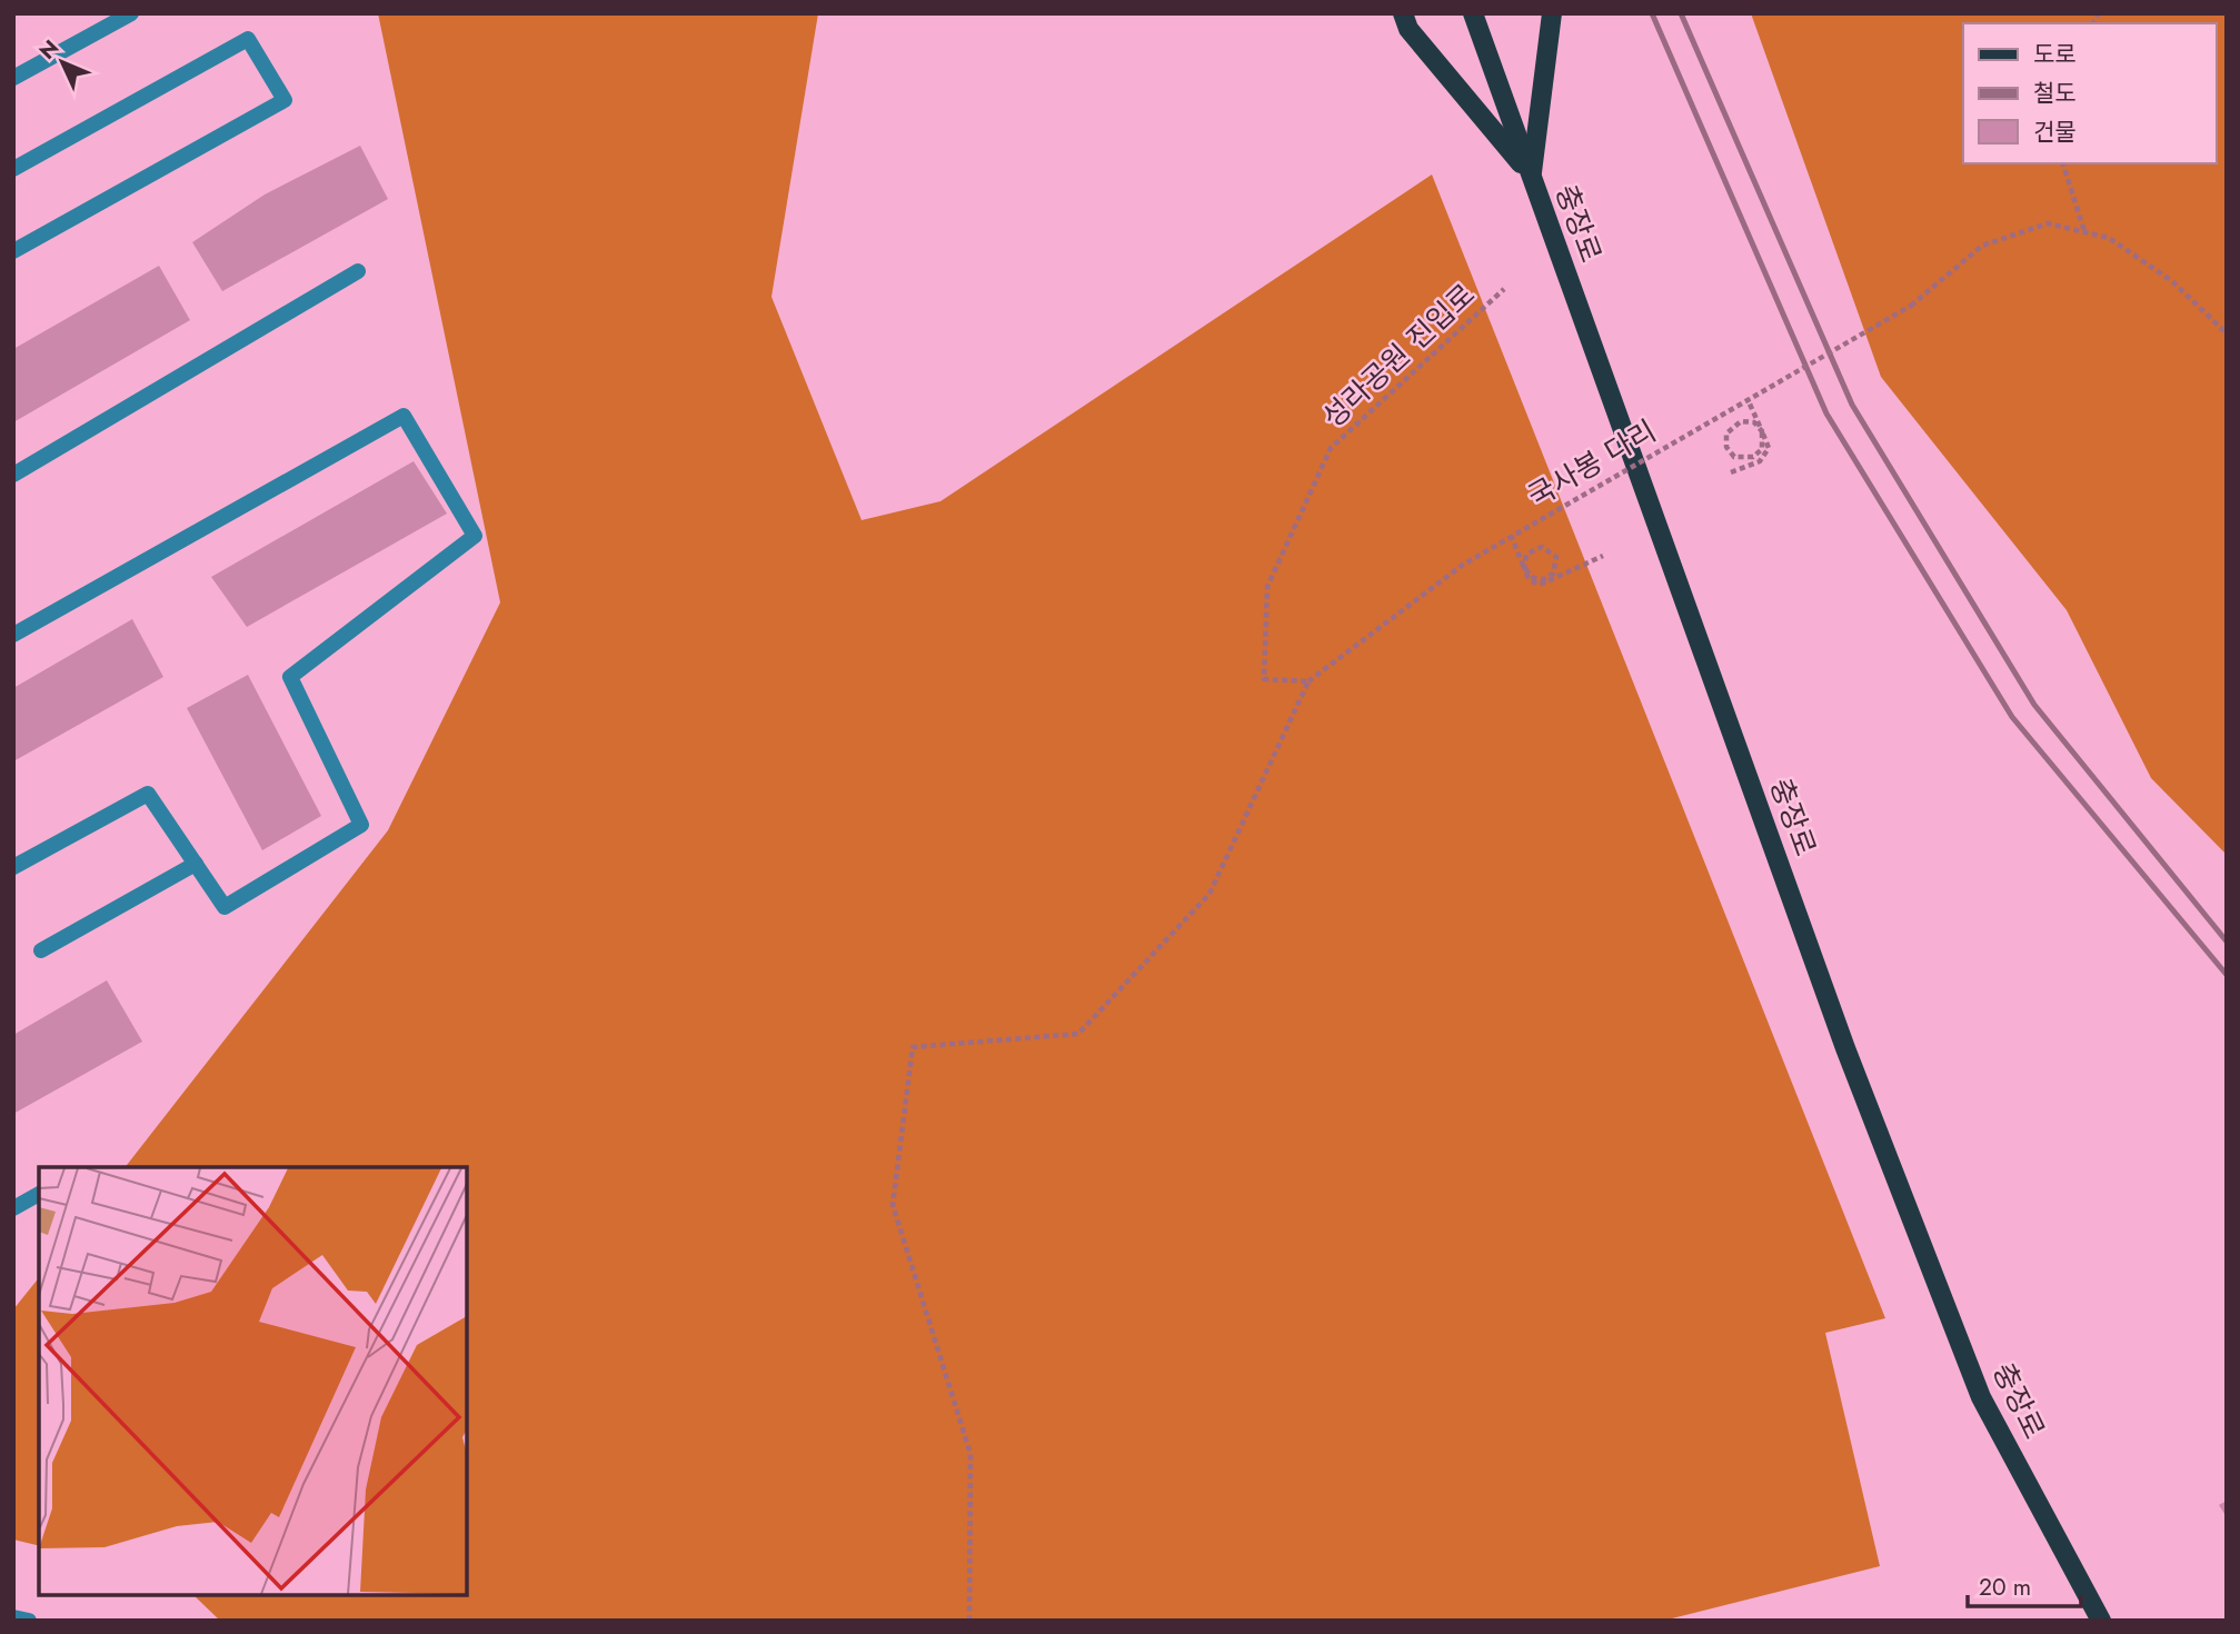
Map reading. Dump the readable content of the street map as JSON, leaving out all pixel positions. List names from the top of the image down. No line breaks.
{"streets":{"main road":["충장로"],"path":["성라공원 진입로","국사봉 다리"]},"crossings":[["성라공원 진입로","국사봉 다리"]],"legend":["도로","철도","건물"],"scale_bar":"20 m","north":"top left"}
